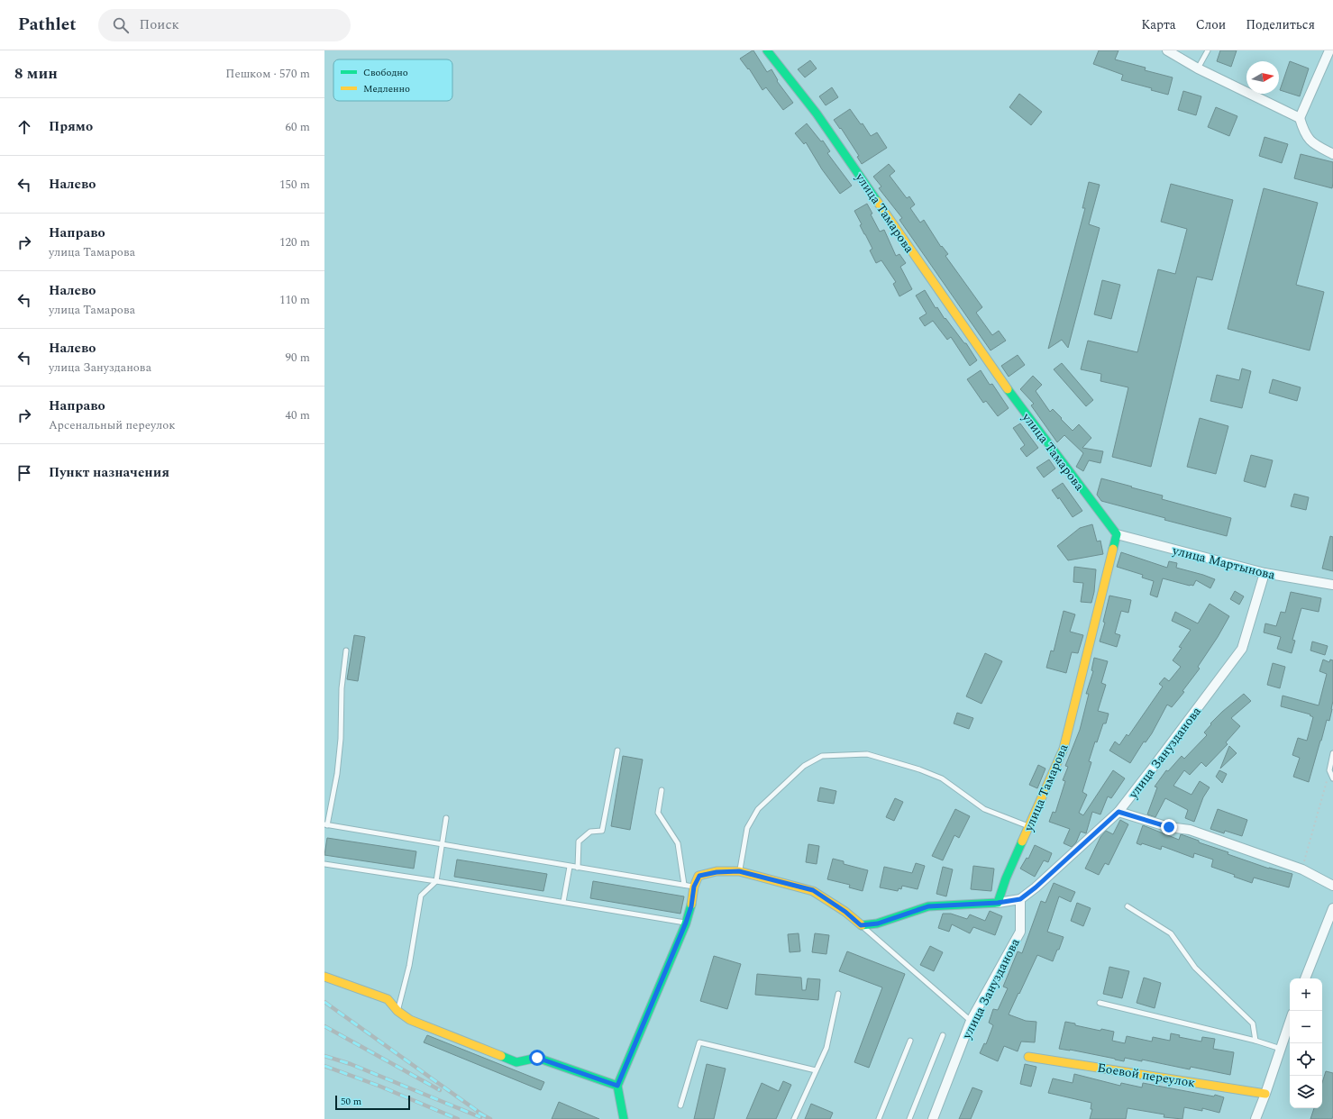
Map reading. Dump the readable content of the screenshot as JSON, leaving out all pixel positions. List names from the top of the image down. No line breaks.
{"streets":{"street":["улица Тамарова","улица Мартынова","улица Занузданова","Боевой переулок"]},"crossings":[["улица Тамарова","улица Мартынова"],["улица Мартынова","улица Занузданова"]],"legend":["Свободно","Медленно"],"scale_bar":"50 m","north":"right","page":{"header":"Pathlet","search":"Поиск","nav":["Карта","Слои","Поделиться"],"heading":["8 мин","Пешком · 570 m"],"list":[["Прямо","60 m"],["Налево","150 m"],["Направо","улица Тамарова","120 m"],["Налево","улица Тамарова","110 m"],["Налево","улица Занузданова","90 m"],["Направо","Арсенальный переулок","40 m"],"Пункт назначения"],"map_buttons":["+","−"],"scale":"50 m"}}
